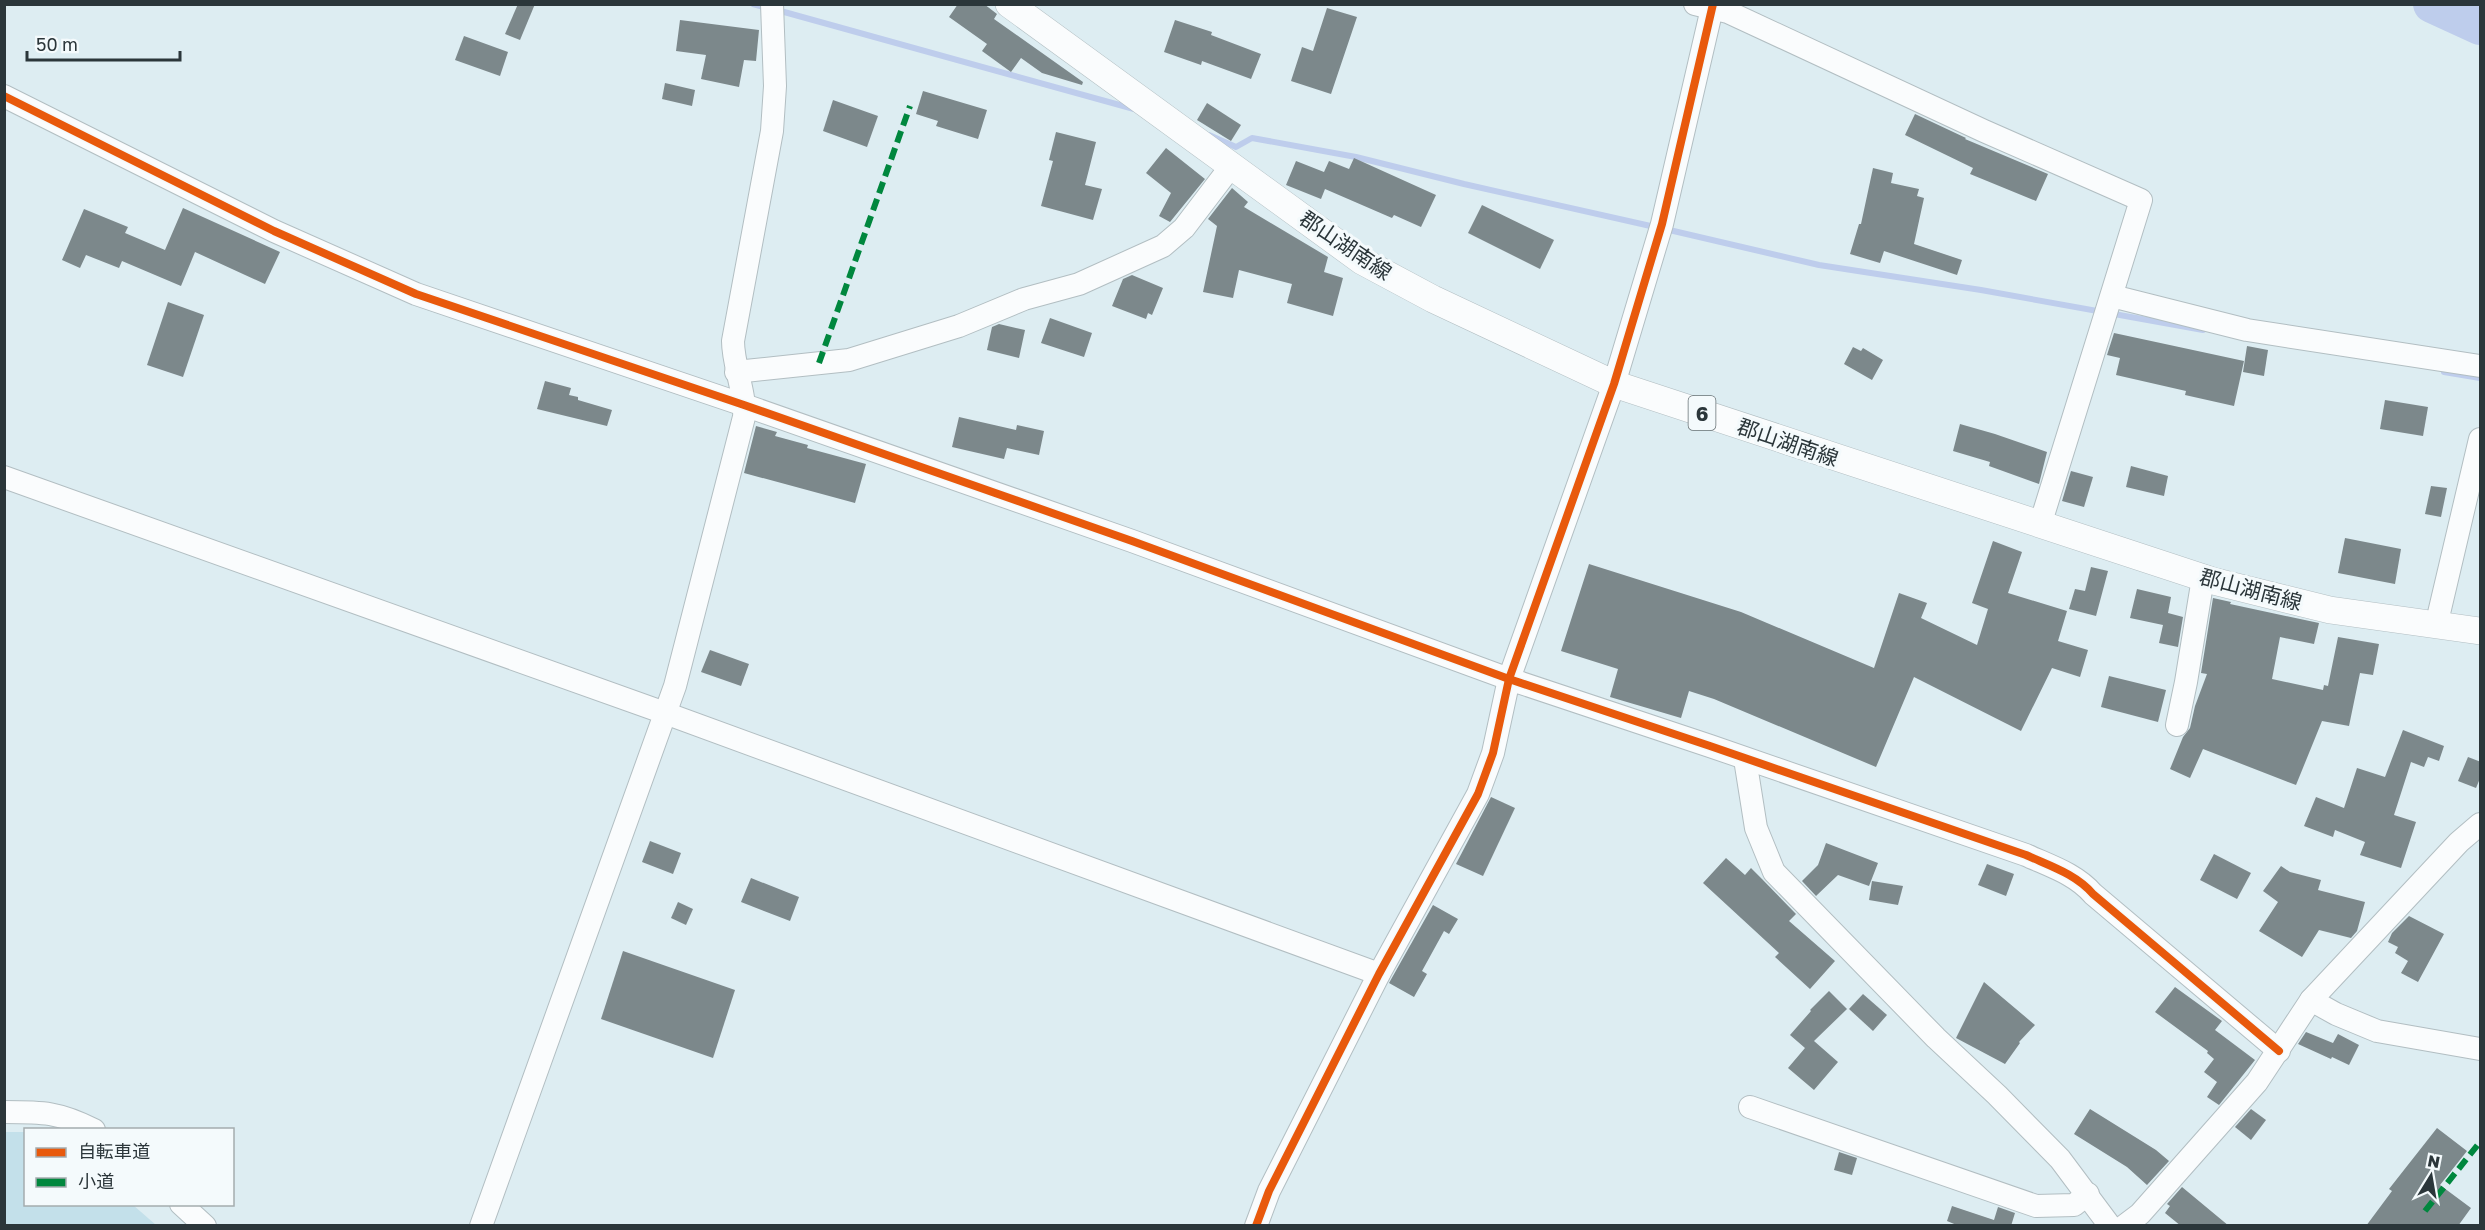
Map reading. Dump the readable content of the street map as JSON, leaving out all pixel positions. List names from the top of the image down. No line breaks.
{"streets":{"main road":["郡山湖南線","6"]},"legend":["自転車道","小道"],"scale_bar":"50 m","north":"top"}
